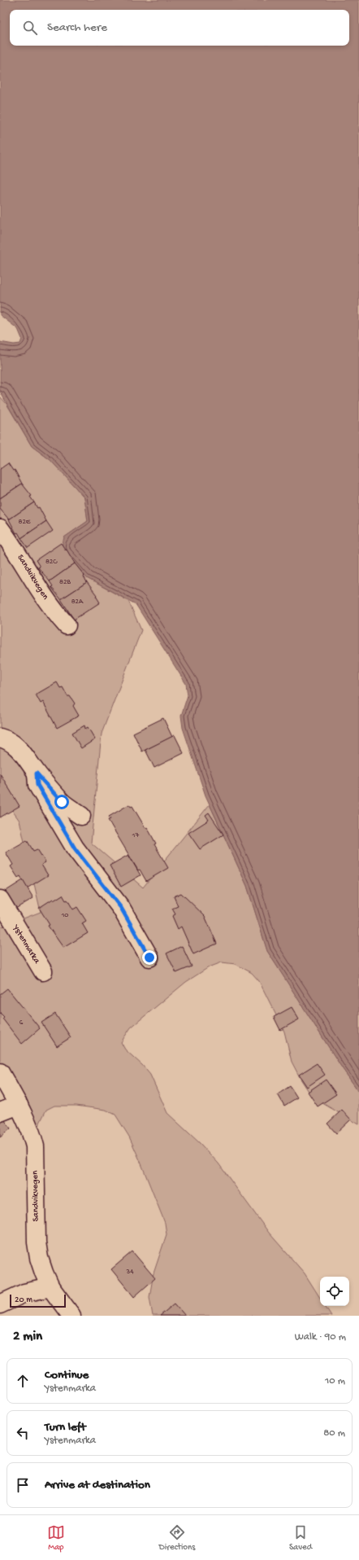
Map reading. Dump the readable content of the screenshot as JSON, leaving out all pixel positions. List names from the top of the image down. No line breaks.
{"streets":{"street":["Sandvikvegen","Ystenmarka"]},"house_numbers":["82E","82C","82B","82A","17","10","6","34"],"scale_bar":"20 m","page":{"search":"Search here","scale":"20 m","heading":["2 min","Walk · 90 m"],"list":[["Continue","Ystenmarka","10 m"],["Turn left","Ystenmarka","80 m"],"Arrive at destination"],"nav":["Map","Directions","Saved"]}}
